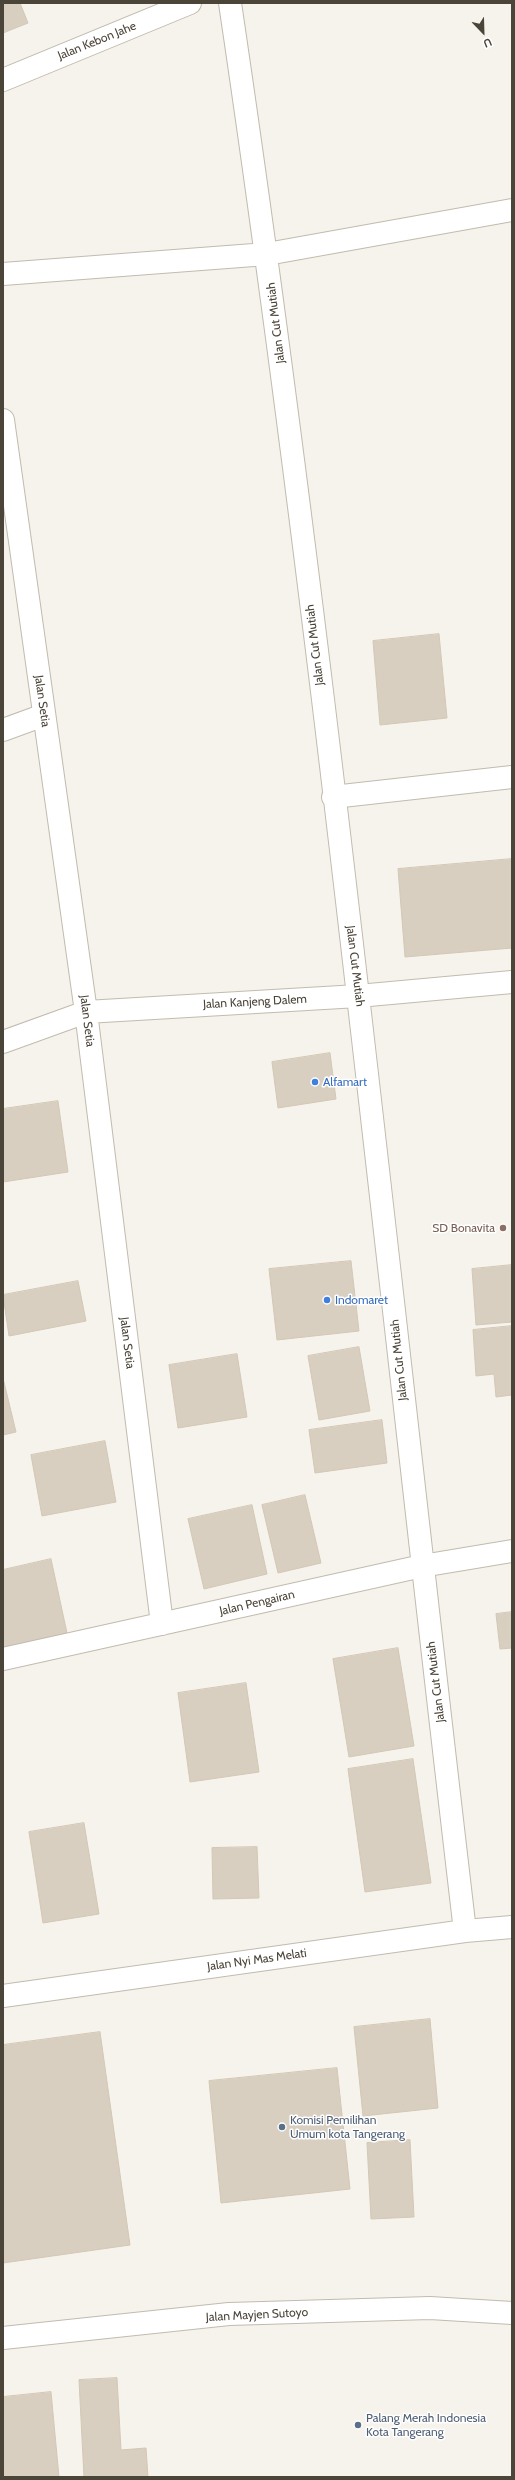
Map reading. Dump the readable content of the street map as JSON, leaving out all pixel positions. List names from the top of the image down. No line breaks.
{"streets":{"street":["Jalan Kebon Jahe","Jalan Cut Mutiah","Jalan Setia","Jalan Kanjeng Dalem","Jalan Pengairan","Jalan Nyi Mas Melati","Jalan Mayjen Sutoyo"]},"crossings":[["Jalan Cut Mutiah","Jalan Kanjeng Dalem"],["Jalan Cut Mutiah","Jalan Pengairan"],["Jalan Cut Mutiah","Jalan Nyi Mas Melati"],["Jalan Setia","Jalan Kanjeng Dalem"],["Jalan Setia","Jalan Pengairan"]],"places":["Alfamart","SD Bonavita","Indomaret","Komisi Pemilihan Umum kota Tangerang","Palang Merah Indonesia Kota Tangerang"],"north":"bottom right"}
